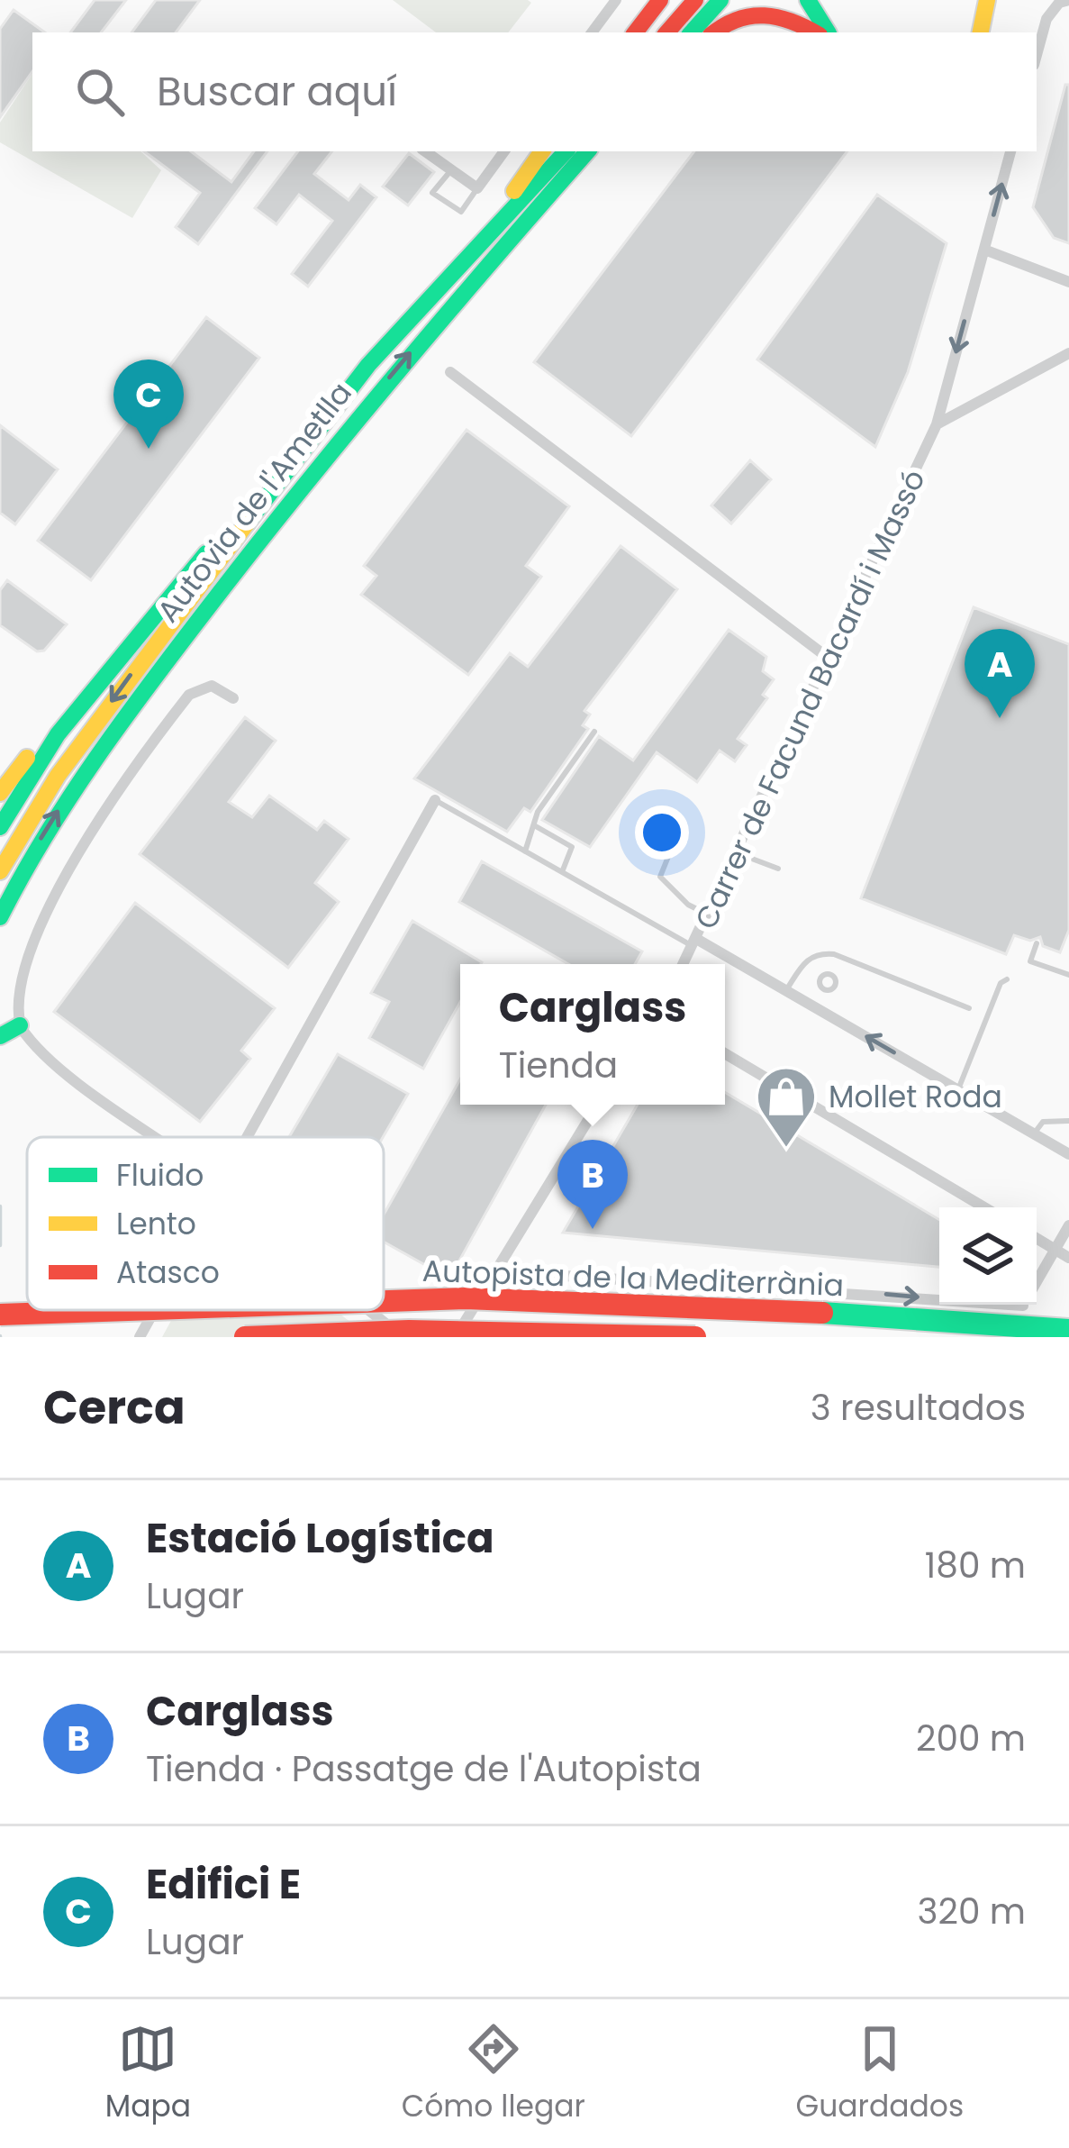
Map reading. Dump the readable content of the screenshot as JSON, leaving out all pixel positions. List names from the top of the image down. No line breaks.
{"streets":{"highway":["Autovia de l'Ametlla","Autopista de la Mediterrània"],"street":["Carrer de Facund Bacardí i Massó"]},"places":{"shop":["Mollet Roda"]},"legend":["Fluido","Lento","Atasco"],"page":{"search":"Buscar aquí","pins":["C","A","B"],"popup":["Carglass","Tienda"],"heading":["Cerca","3 resultados"],"list":[{"mark":"A","name":"Estació Logística","note":"Lugar","value":"180 m"},{"mark":"B","name":"Carglass","note":"Tienda · Passatge de l'Autopista","value":"200 m"},{"mark":"C","name":"Edifici E","note":"Lugar","value":"320 m"}],"nav":["Mapa","Cómo llegar","Guardados"]}}
